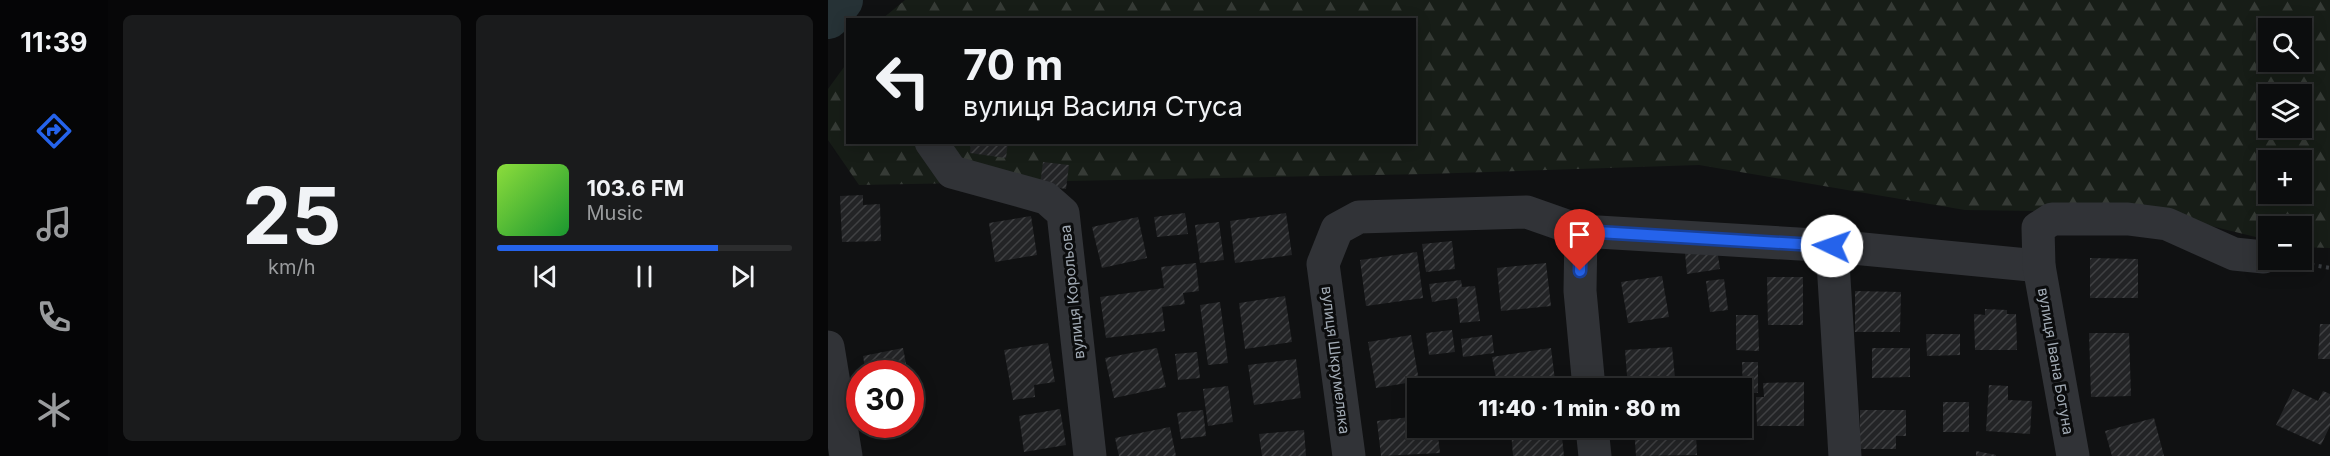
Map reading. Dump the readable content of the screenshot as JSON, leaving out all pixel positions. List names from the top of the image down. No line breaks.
{"streets":{"street":["вулиця Корольова","вулиця Шкрумеляка","вулиця Івана Богуна"]},"page":{"tabs":"11:39","tile":["25","km/h"],"map_buttons":["+","−"],"turn":["70 m","вулиця Василя Стуса"],"song":["103.6 FM","Music"],"limit":"30","trip":"11:40 · 1 min · 80 m"}}
